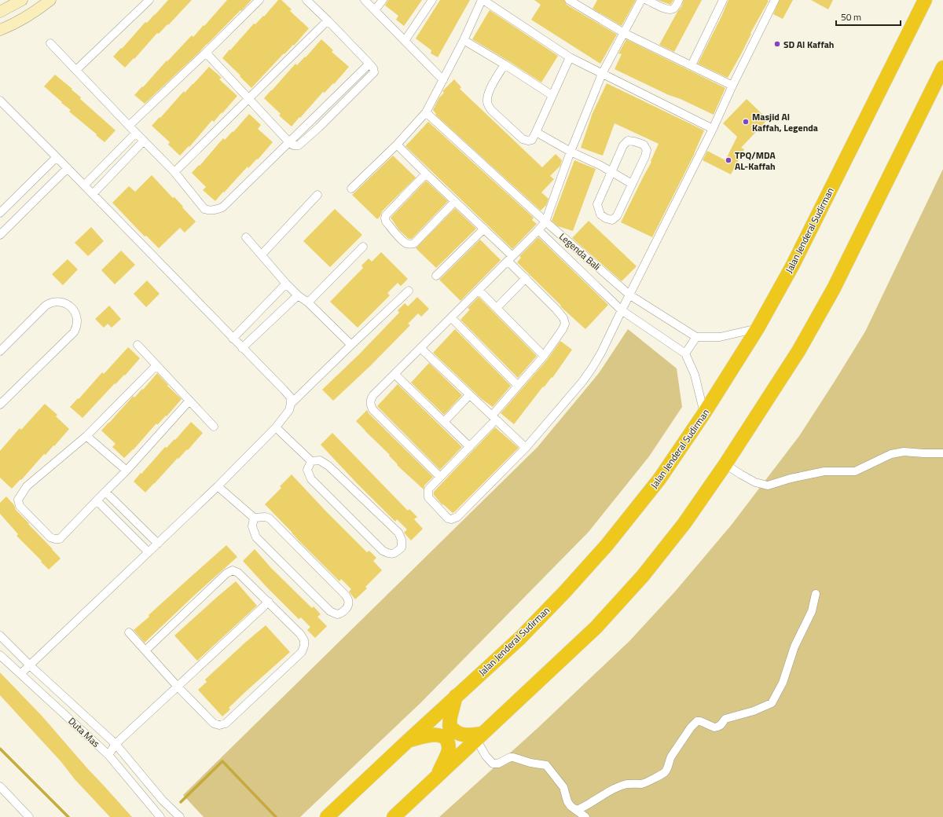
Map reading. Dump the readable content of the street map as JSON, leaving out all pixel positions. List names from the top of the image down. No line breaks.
{"streets":{"highway":["Jalan Jenderal Sudirman"],"street":["Legenda Bali","Duta Mas"]},"places":["SD Al Kaffah","Masjid Al Kaffah, Legenda","TPQ/MDA AL-Kaffah"],"scale_bar":"50 m"}
